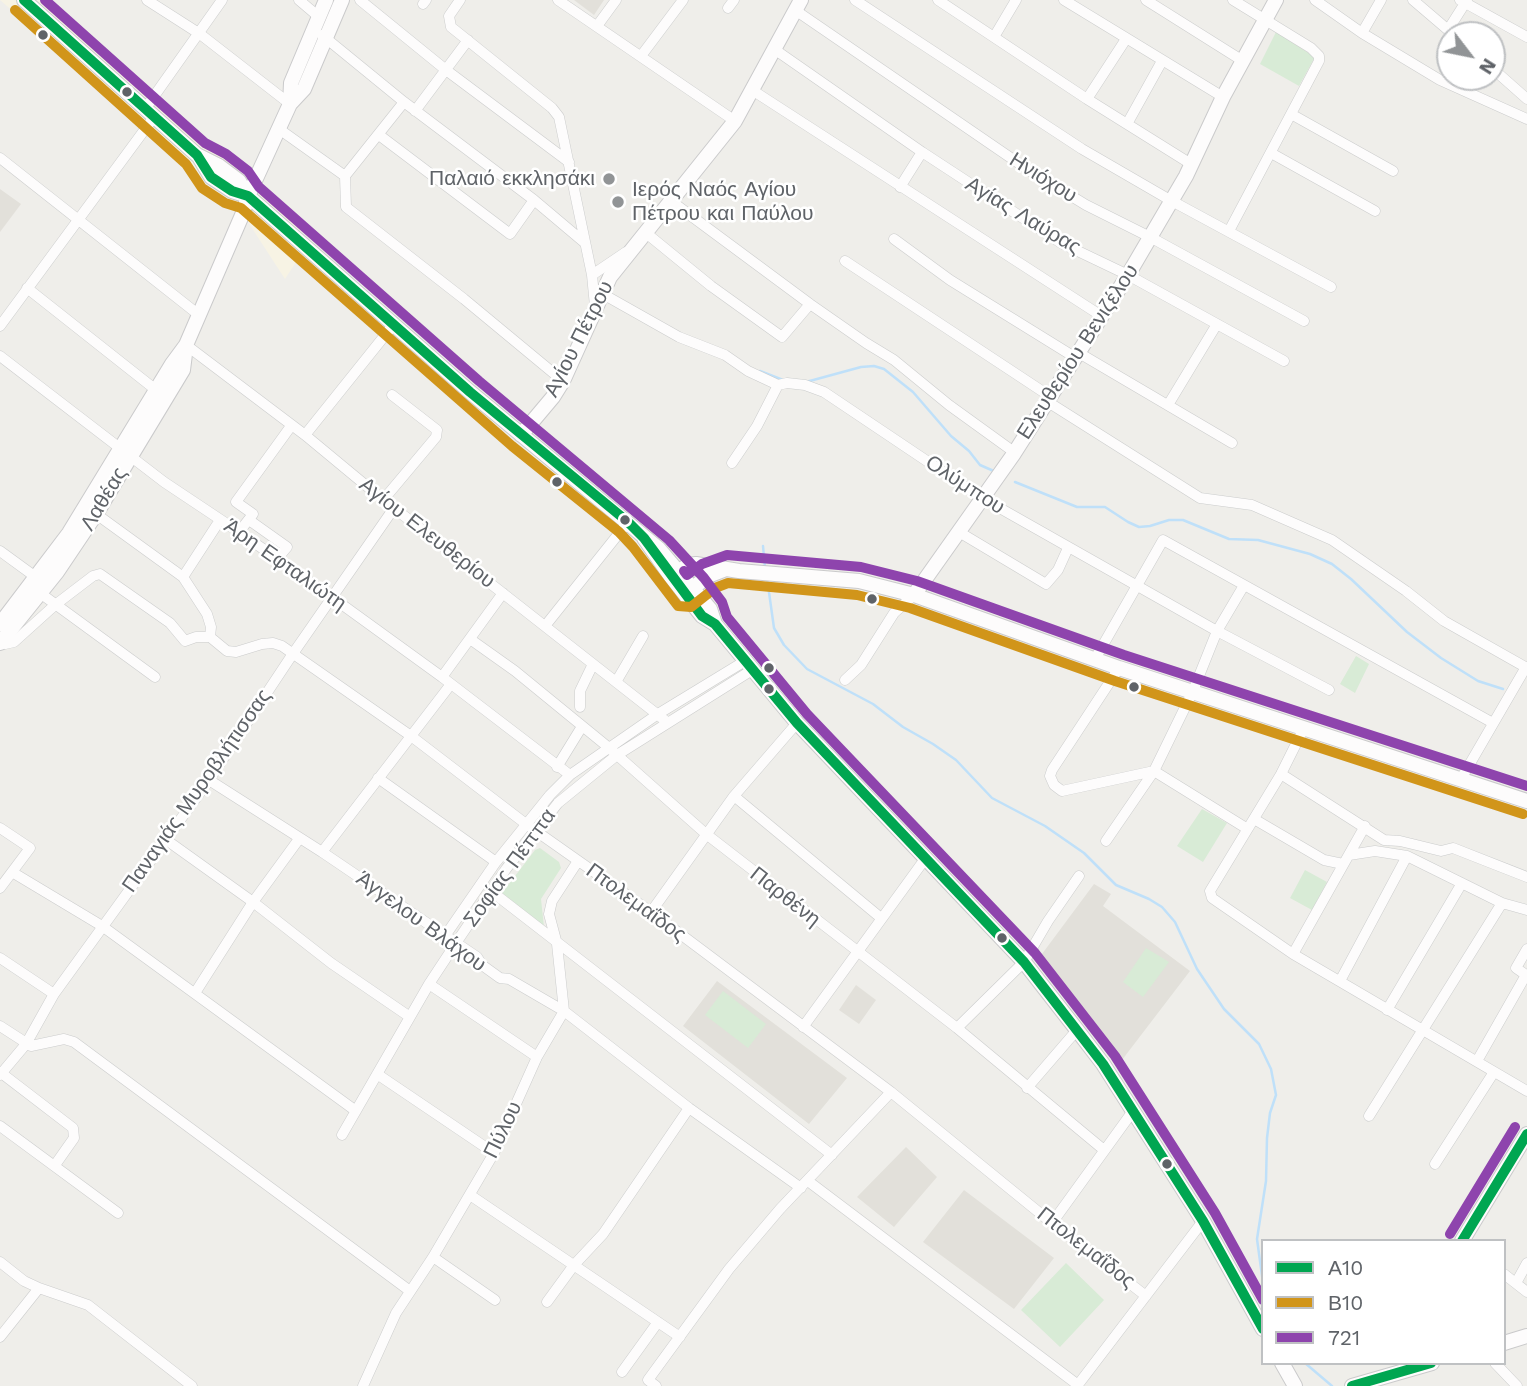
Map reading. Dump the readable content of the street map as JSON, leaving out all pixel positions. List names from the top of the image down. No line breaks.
{"streets":{"main road":["Αγίου Πέτρου","Ελευθερίου Βενιζέλου","Λαθέας"],"street":["Ηνιόχου","Αγίας Λαύρας","Ολύμπου","Αγίου Ελευθερίου","Άρη Εφταλιώτη","Παναγιάς Μυροβλήτισσας","Σοφίας Πέππα","Παρθένη","Πτολεμαΐδος","Άγγελου Βλάχου","Πύλου"]},"crossings":[["Ηνιόχου","Αγίου Πέτρου"],["Ηνιόχου","Ελευθερίου Βενιζέλου"],["Αγίας Λαύρας","Αγίου Πέτρου"],["Αγίας Λαύρας","Ελευθερίου Βενιζέλου"],["Αγίου Πέτρου","Ολύμπου"],["Ελευθερίου Βενιζέλου","Ολύμπου"],["Λαθέας","Αγίου Ελευθερίου"],["Λαθέας","Άρη Εφταλιώτη"],["Αγίου Ελευθερίου","Παναγιάς Μυροβλήτισσας"],["Αγίου Ελευθερίου","Σοφίας Πέππα"],["Άρη Εφταλιώτη","Παναγιάς Μυροβλήτισσας"],["Άρη Εφταλιώτη","Σοφίας Πέππα"],["Παναγιάς Μυροβλήτισσας","Πτολεμαΐδος"],["Παναγιάς Μυροβλήτισσας","Άγγελου Βλάχου"],["Σοφίας Πέππα","Παρθένη"],["Σοφίας Πέππα","Πτολεμαΐδος"],["Σοφίας Πέππα","Άγγελου Βλάχου"],["Άγγελου Βλάχου","Πύλου"]],"places":["Παλαιό εκκλησάκι","Ιερός Ναός Αγίου Πέτρου και Παύλου"],"lines":["transit line Α10","transit line 721","transit line Β10"],"legend":["Α10","Β10","721"],"north":"bottom right"}
